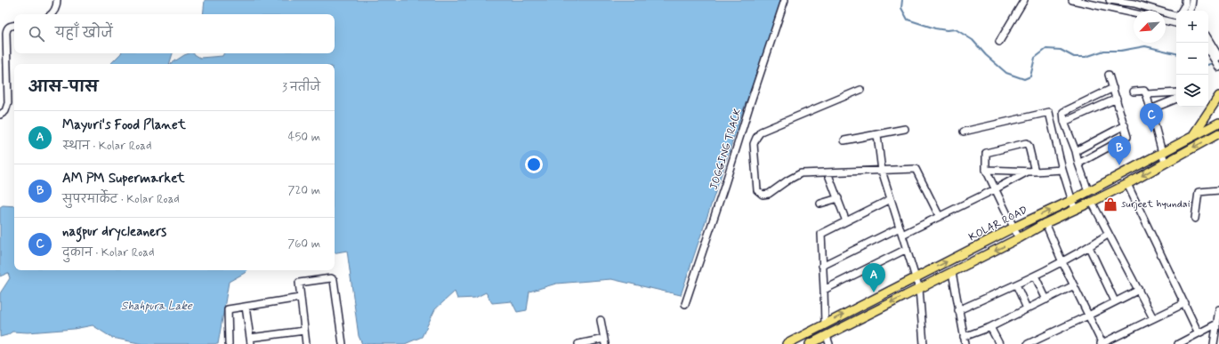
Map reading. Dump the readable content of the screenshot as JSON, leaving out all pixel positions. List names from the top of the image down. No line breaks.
{"streets":{"main road":["KOLAR ROAD"],"street":["JOGGING TRACK"]},"water":["Shahpura Lake"],"places":{"shop":["surjeet hyundai"]},"north":"bottom left","page":{"map_buttons":["+","−"],"search":"यहाँ खोजें","heading":["आस-पास","3 नतीजे"],"pins":["C","B","A"],"list":[{"mark":"A","name":"Mayuri's Food Planet","note":"स्थान · Kolar Road","value":"450 m"},{"mark":"B","name":"AM PM Supermarket","note":"सुपरमार्केट · Kolar Road","value":"720 m"},{"mark":"C","name":"nagpur drycleaners","note":"दुकान · Kolar Road","value":"760 m"}]}}
